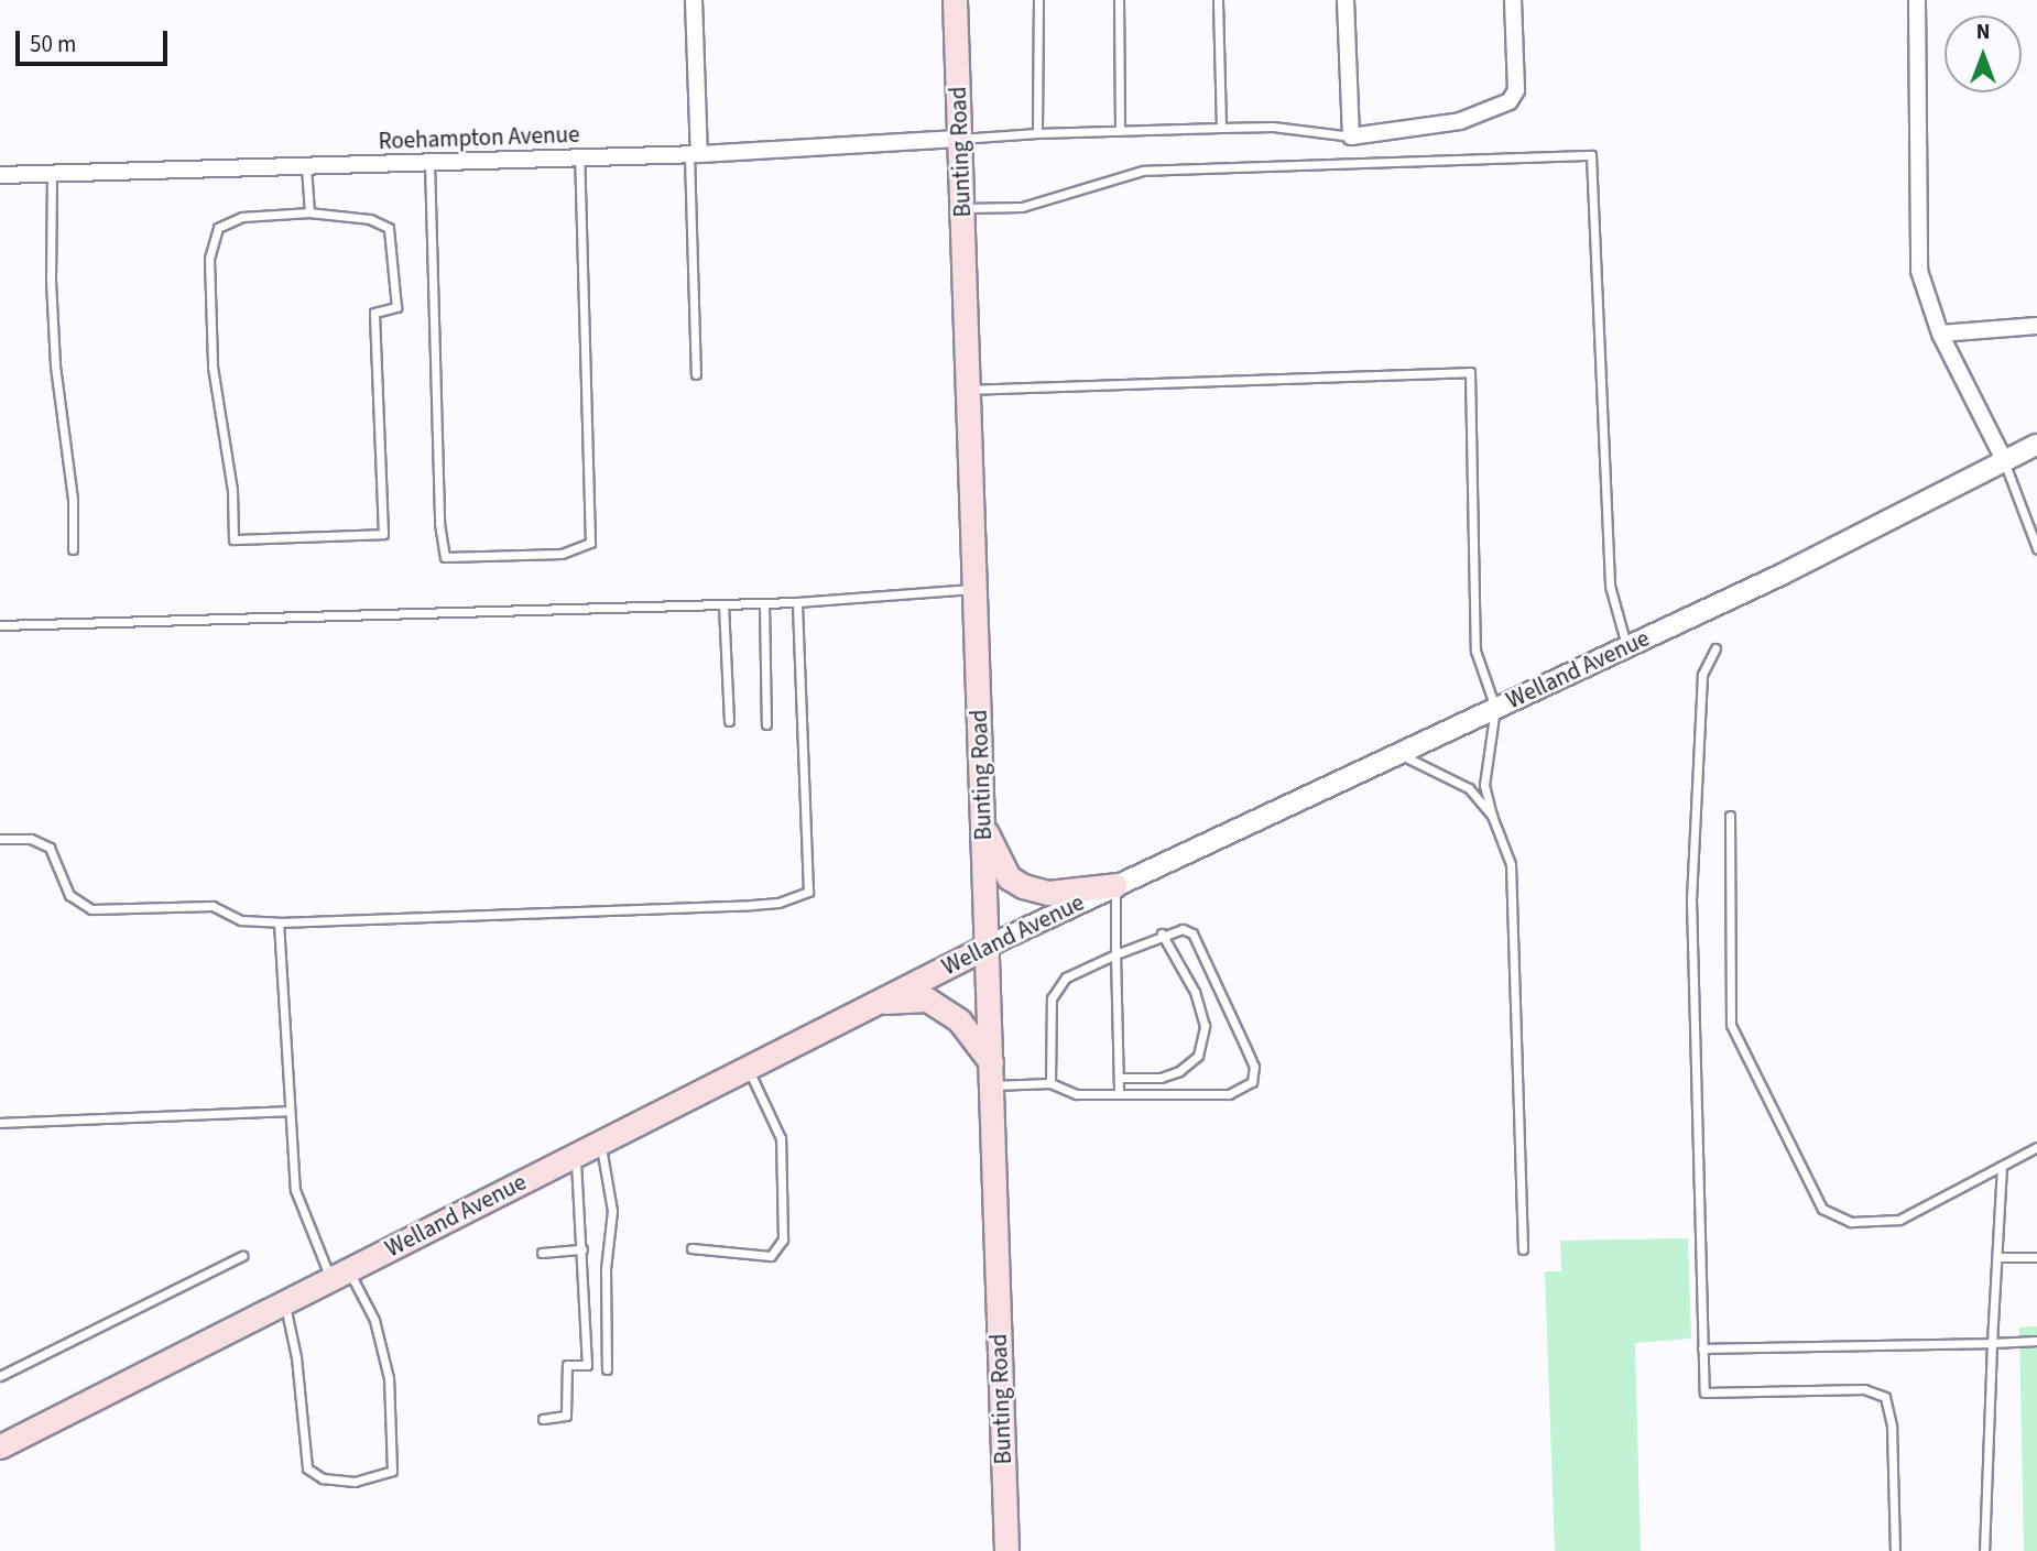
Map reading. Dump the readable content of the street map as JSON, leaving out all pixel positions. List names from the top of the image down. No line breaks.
{"streets":{"main road":["Bunting Road","Welland Avenue"],"street":["Roehampton Avenue"]},"crossings":[["Roehampton Avenue","Bunting Road"],["Bunting Road","Welland Avenue"]],"scale_bar":"50 m","north":"top"}
